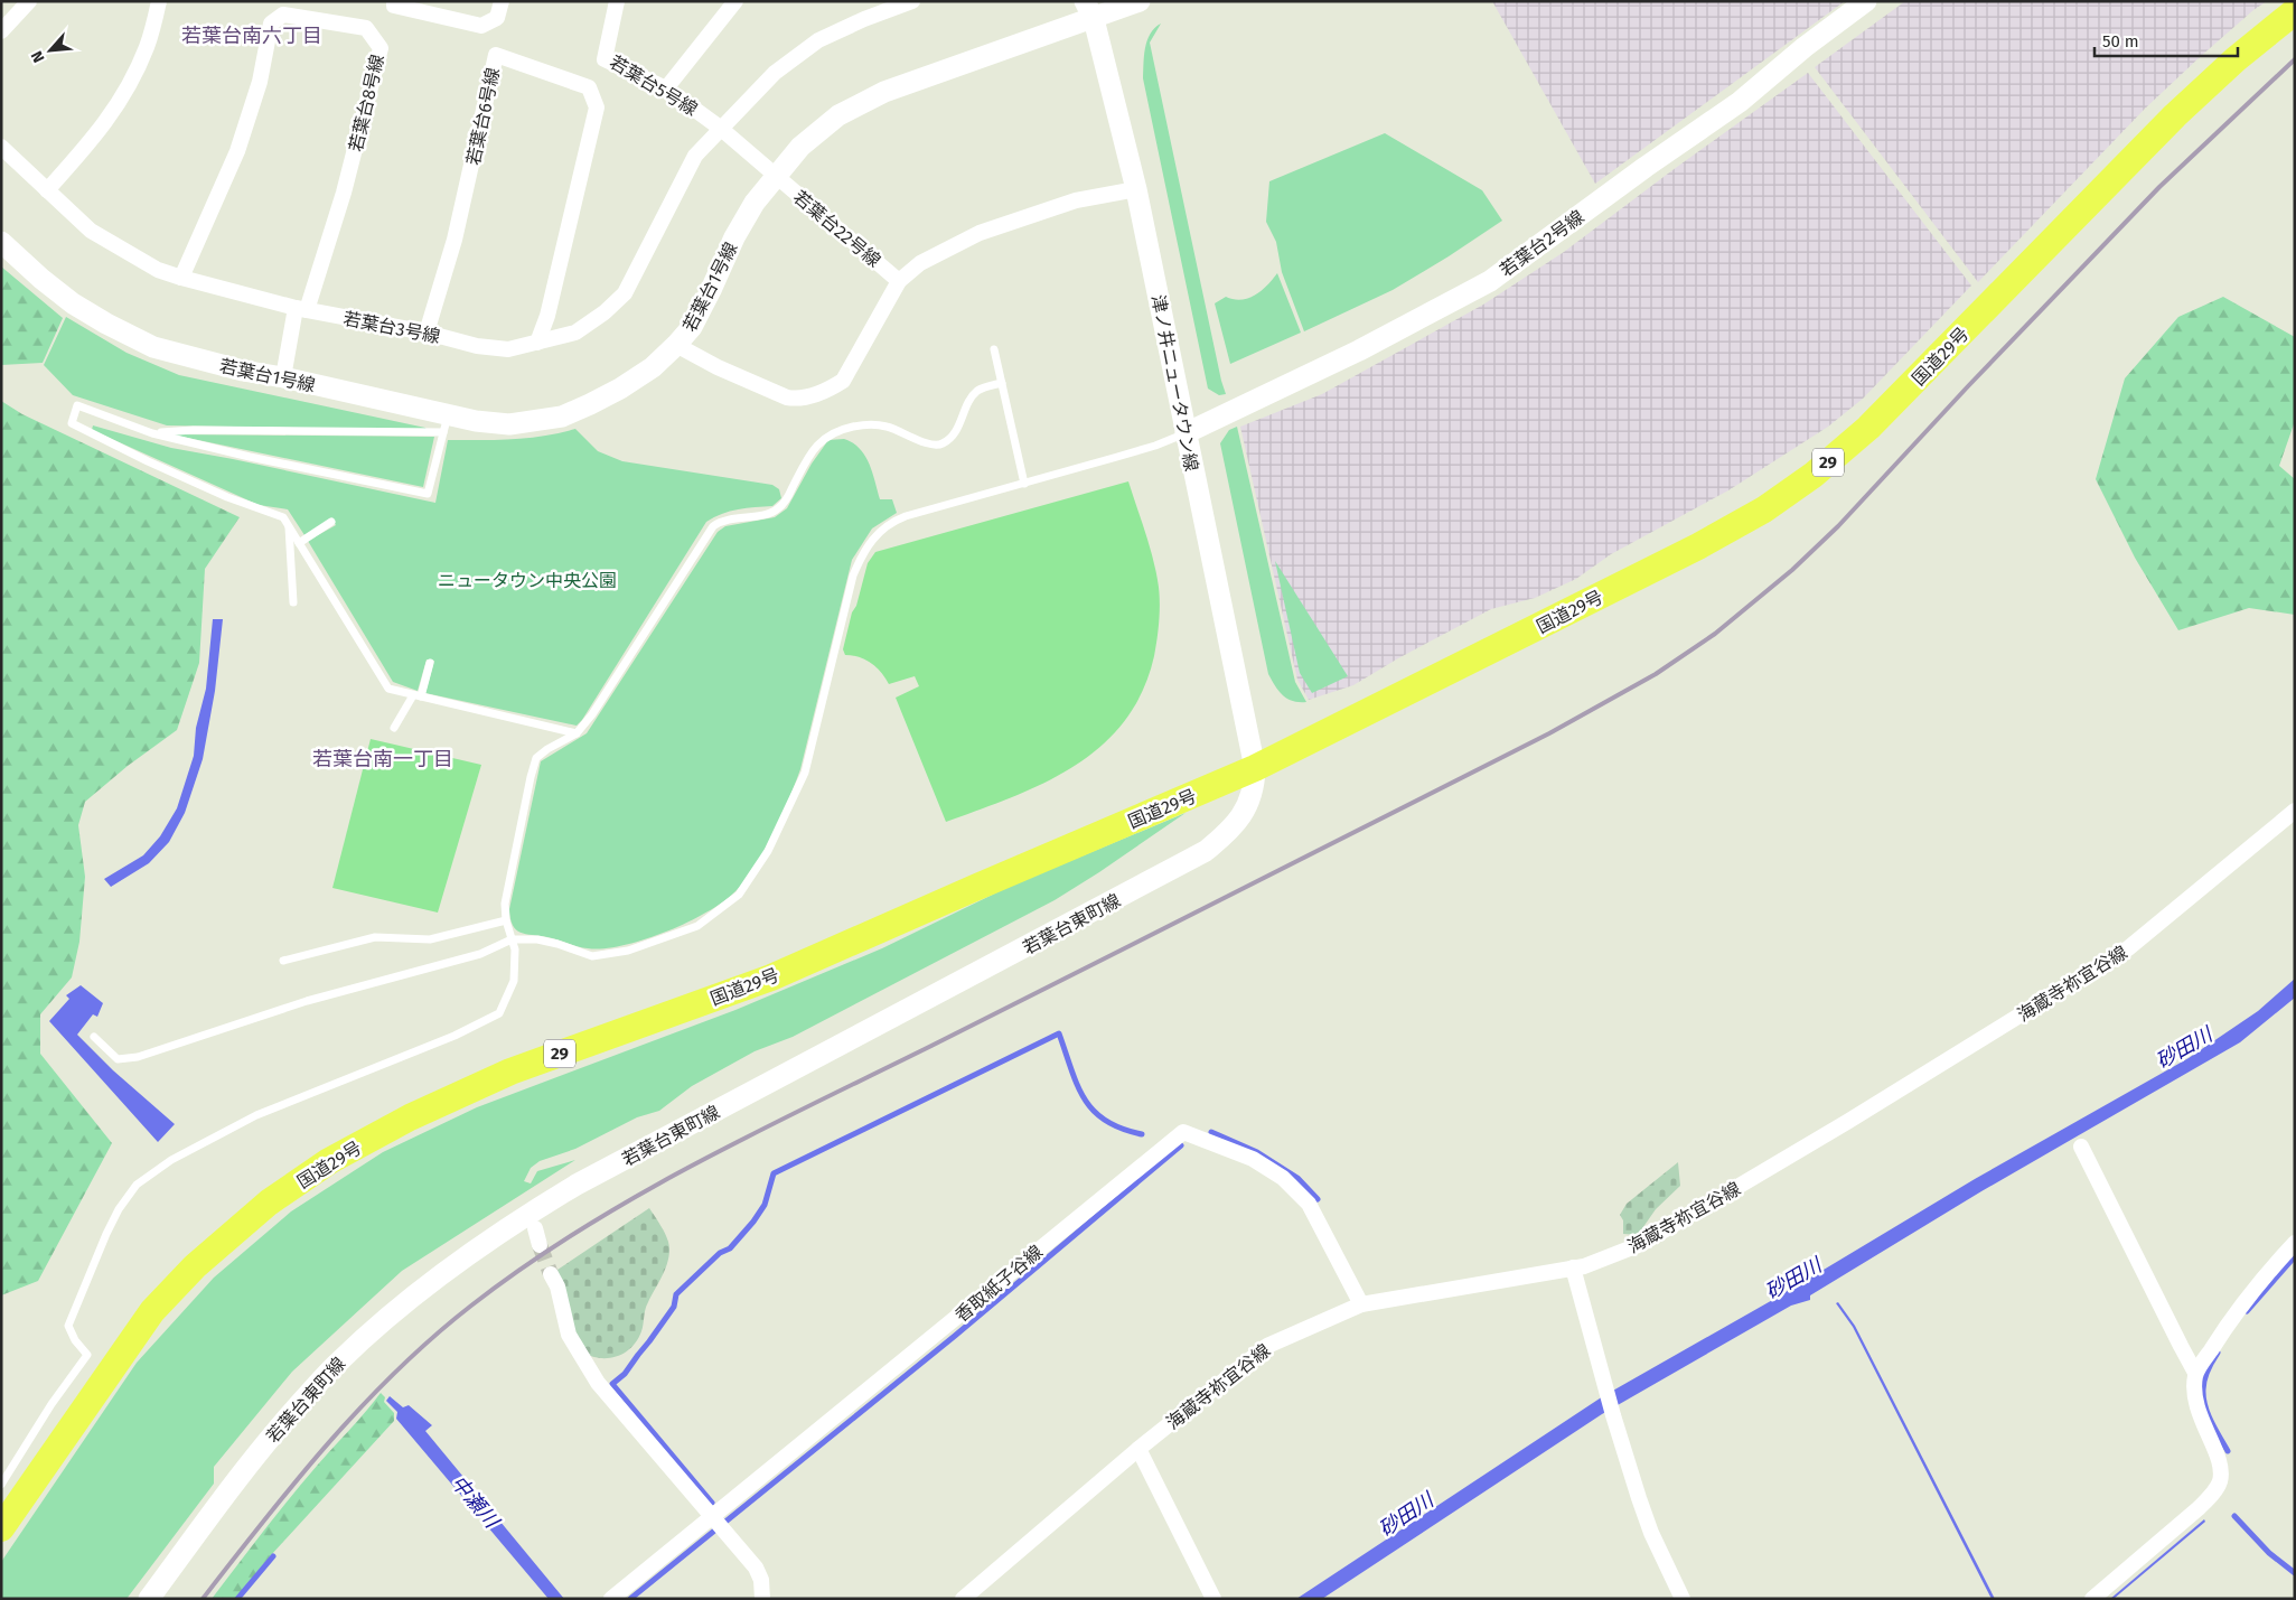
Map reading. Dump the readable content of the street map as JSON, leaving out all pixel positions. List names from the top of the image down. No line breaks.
{"streets":{"highway":["国道29号","29"],"street":["若葉台5号線","若葉台8号線","若葉台6号線","若葉台22号線","若葉台2号線","若葉台1号線","若葉台3号線","津ノ井ニュータウン線","若葉台東町線","海蔵寺祢宜谷線","香取紙子谷線"]},"crossings":[["若葉台5号線","若葉台3号線"],["若葉台8号線","若葉台3号線"],["若葉台6号線","若葉台3号線"],["若葉台22号線","若葉台1号線"],["若葉台2号線","津ノ井ニュータウン線"],["若葉台1号線","津ノ井ニュータウン線"],["国道29号","津ノ井ニュータウン線"],["国道29号","若葉台東町線"],["津ノ井ニュータウン線","若葉台東町線"],["海蔵寺祢宜谷線","香取紙子谷線"]],"districts":["若葉台南六丁目","若葉台南一丁目"],"water":["砂田川","中瀬川"],"parks":["ニュータウン中央公園"],"scale_bar":"50 m","north":"bottom left"}
